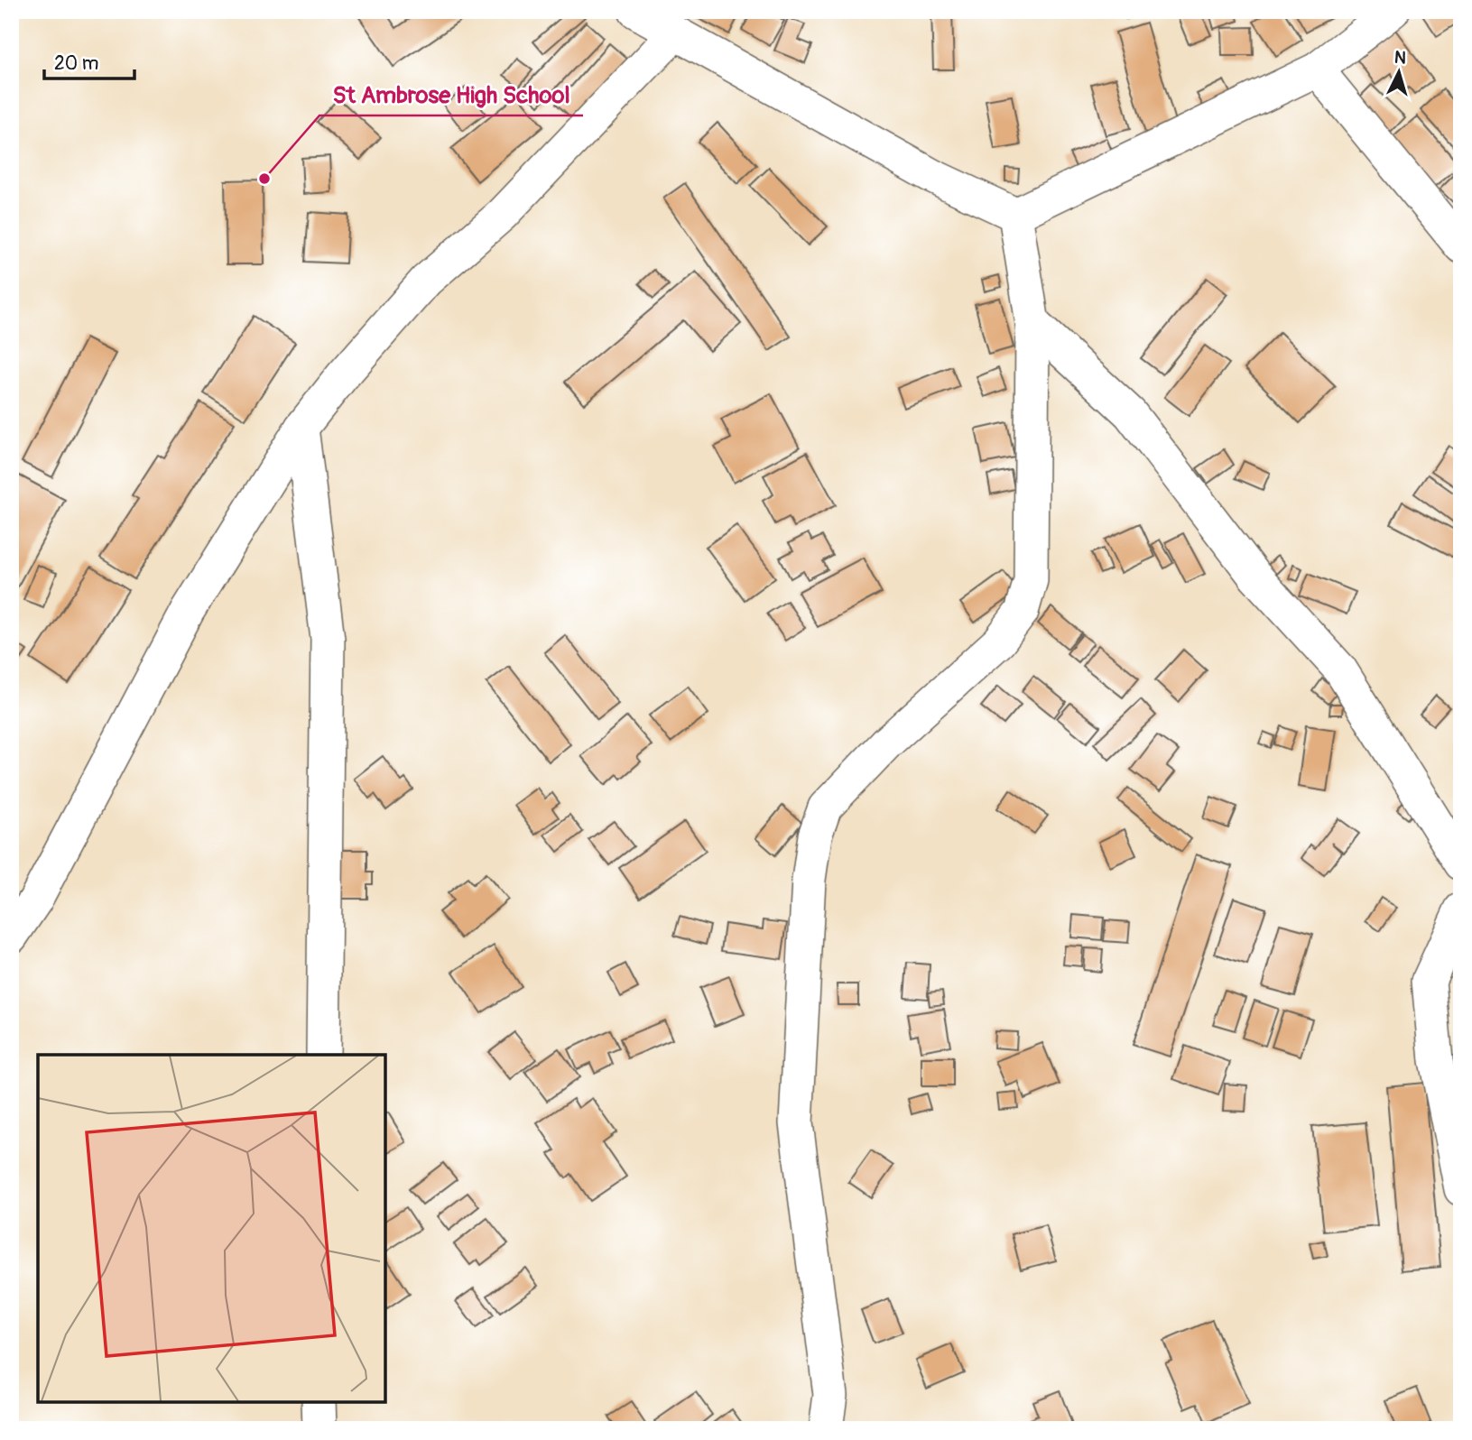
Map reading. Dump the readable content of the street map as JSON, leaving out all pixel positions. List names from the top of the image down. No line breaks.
{"places":["St Ambrose High School"],"scale_bar":"20 m","north":"top"}
